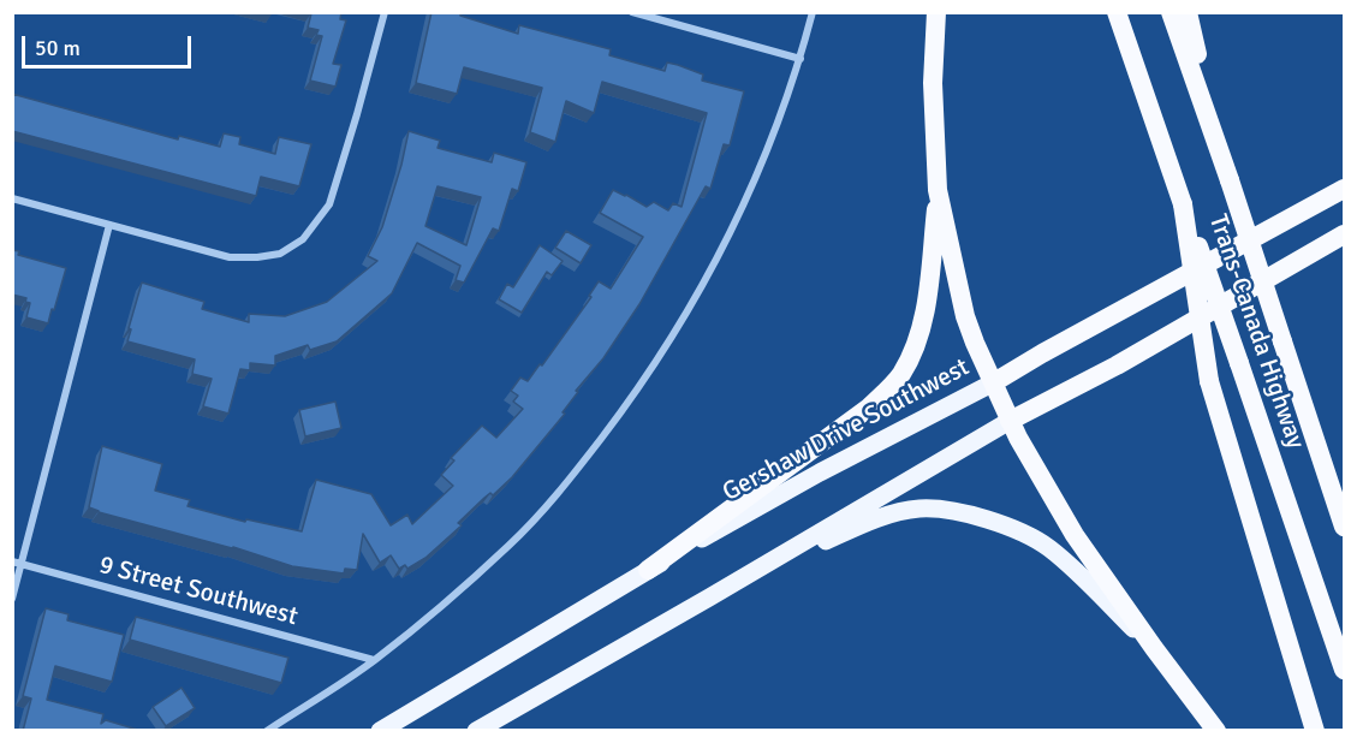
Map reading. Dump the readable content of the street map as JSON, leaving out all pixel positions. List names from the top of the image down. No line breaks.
{"streets":{"highway":["Trans-Canada Highway","Gershaw Drive Southwest"],"street":["9 Street Southwest"]},"scale_bar":"50 m"}
